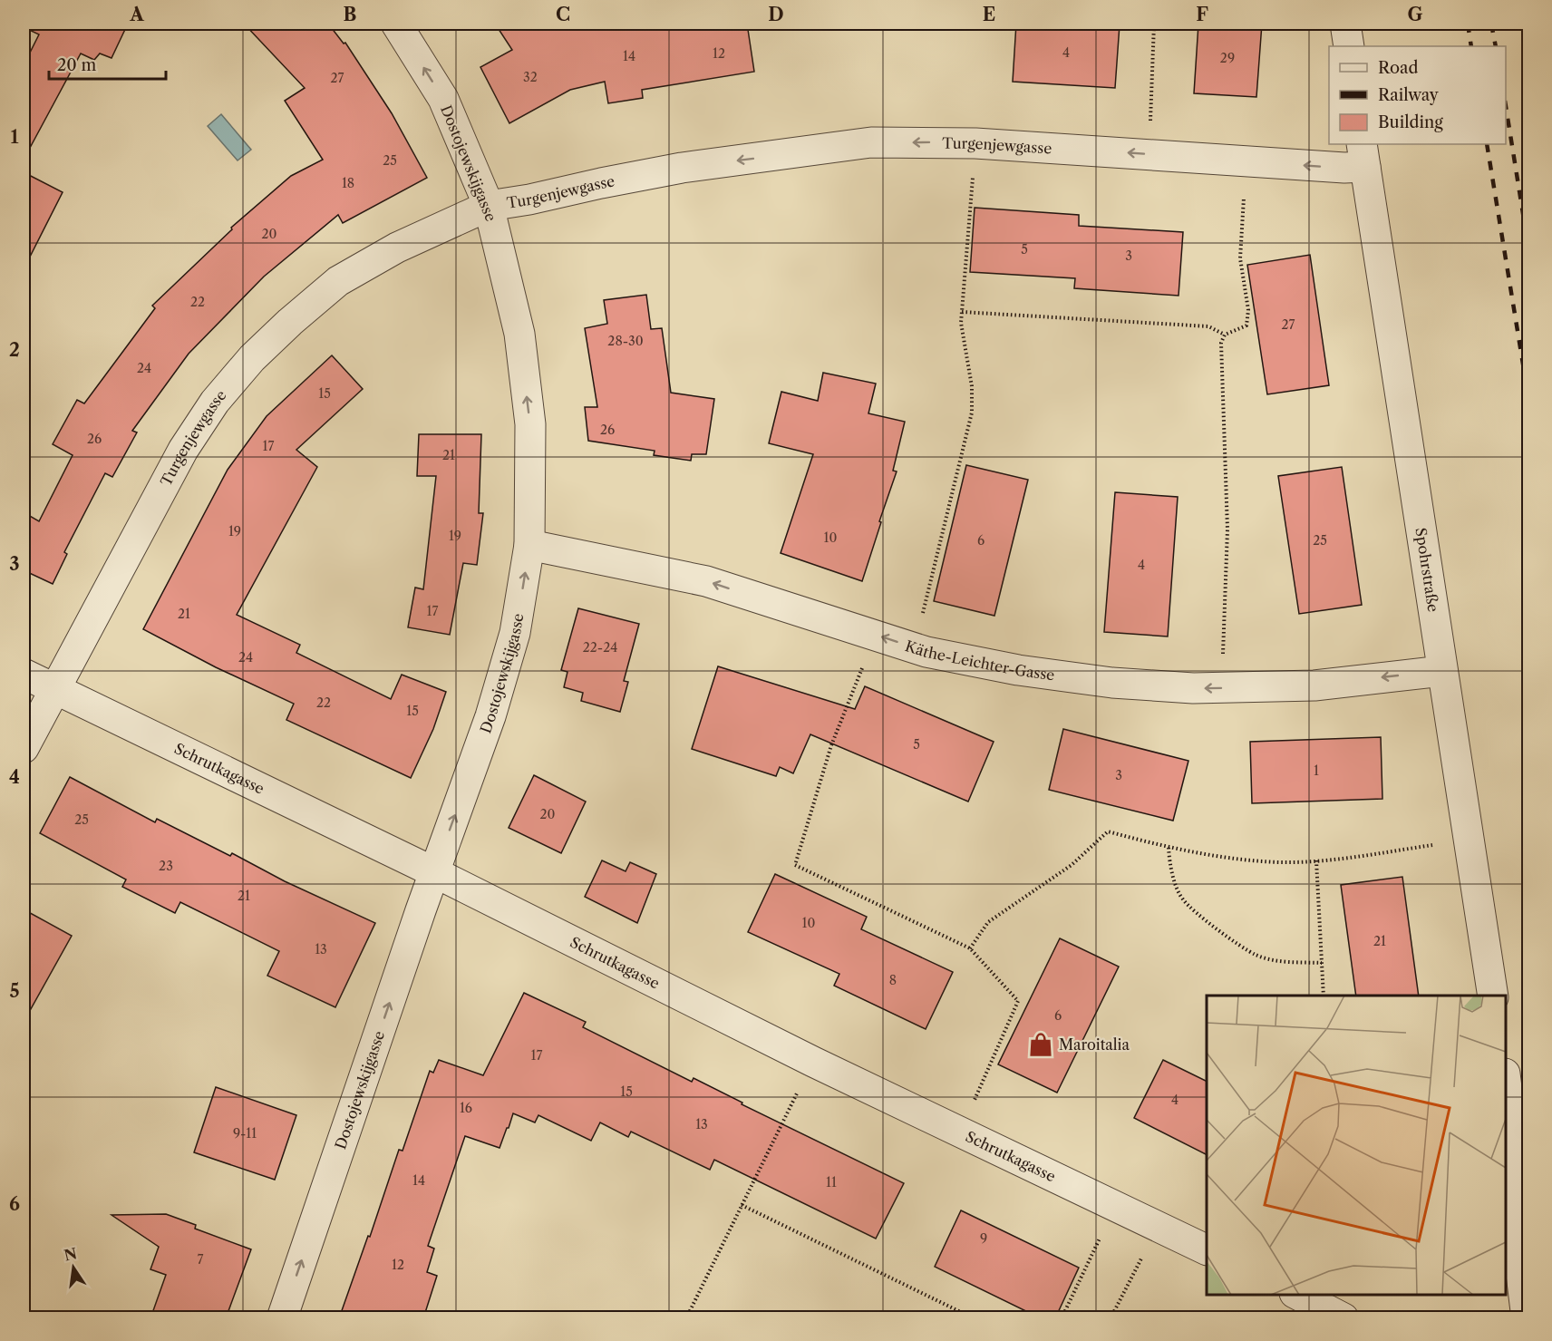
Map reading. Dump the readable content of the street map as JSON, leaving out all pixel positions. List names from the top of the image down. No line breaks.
{"streets":{"street":["Turgenjewgasse","Dostojewskijgasse","Spohrstraße","Käthe-Leichter-Gasse","Schrutkagasse"]},"crossings":[["Turgenjewgasse","Dostojewskijgasse"],["Turgenjewgasse","Spohrstraße"],["Turgenjewgasse","Schrutkagasse"],["Dostojewskijgasse","Käthe-Leichter-Gasse"],["Dostojewskijgasse","Schrutkagasse"],["Spohrstraße","Käthe-Leichter-Gasse"]],"one_way":["Turgenjewgasse","Dostojewskijgasse","Käthe-Leichter-Gasse"],"places":{"shop":["Maroitalia"]},"house_numbers":["4","12","14","29","32","27","25","18","20","5","3","22","27","28-30","24","15","26","26","17","21","19","19","10","6","25","4","17","21","22-24","24","22","15","5","1","3","20","25","23","21","10","21","13","8","6","17","15","4","16","13","9-11","14","11","9","7","12"],"legend":["Road","Railway","Building"],"scale_bar":"20 m","north":"top","grid":{"columns":["A","B","C","D","E","F","G"],"rows":["1","2","3","4","5","6"]}}
